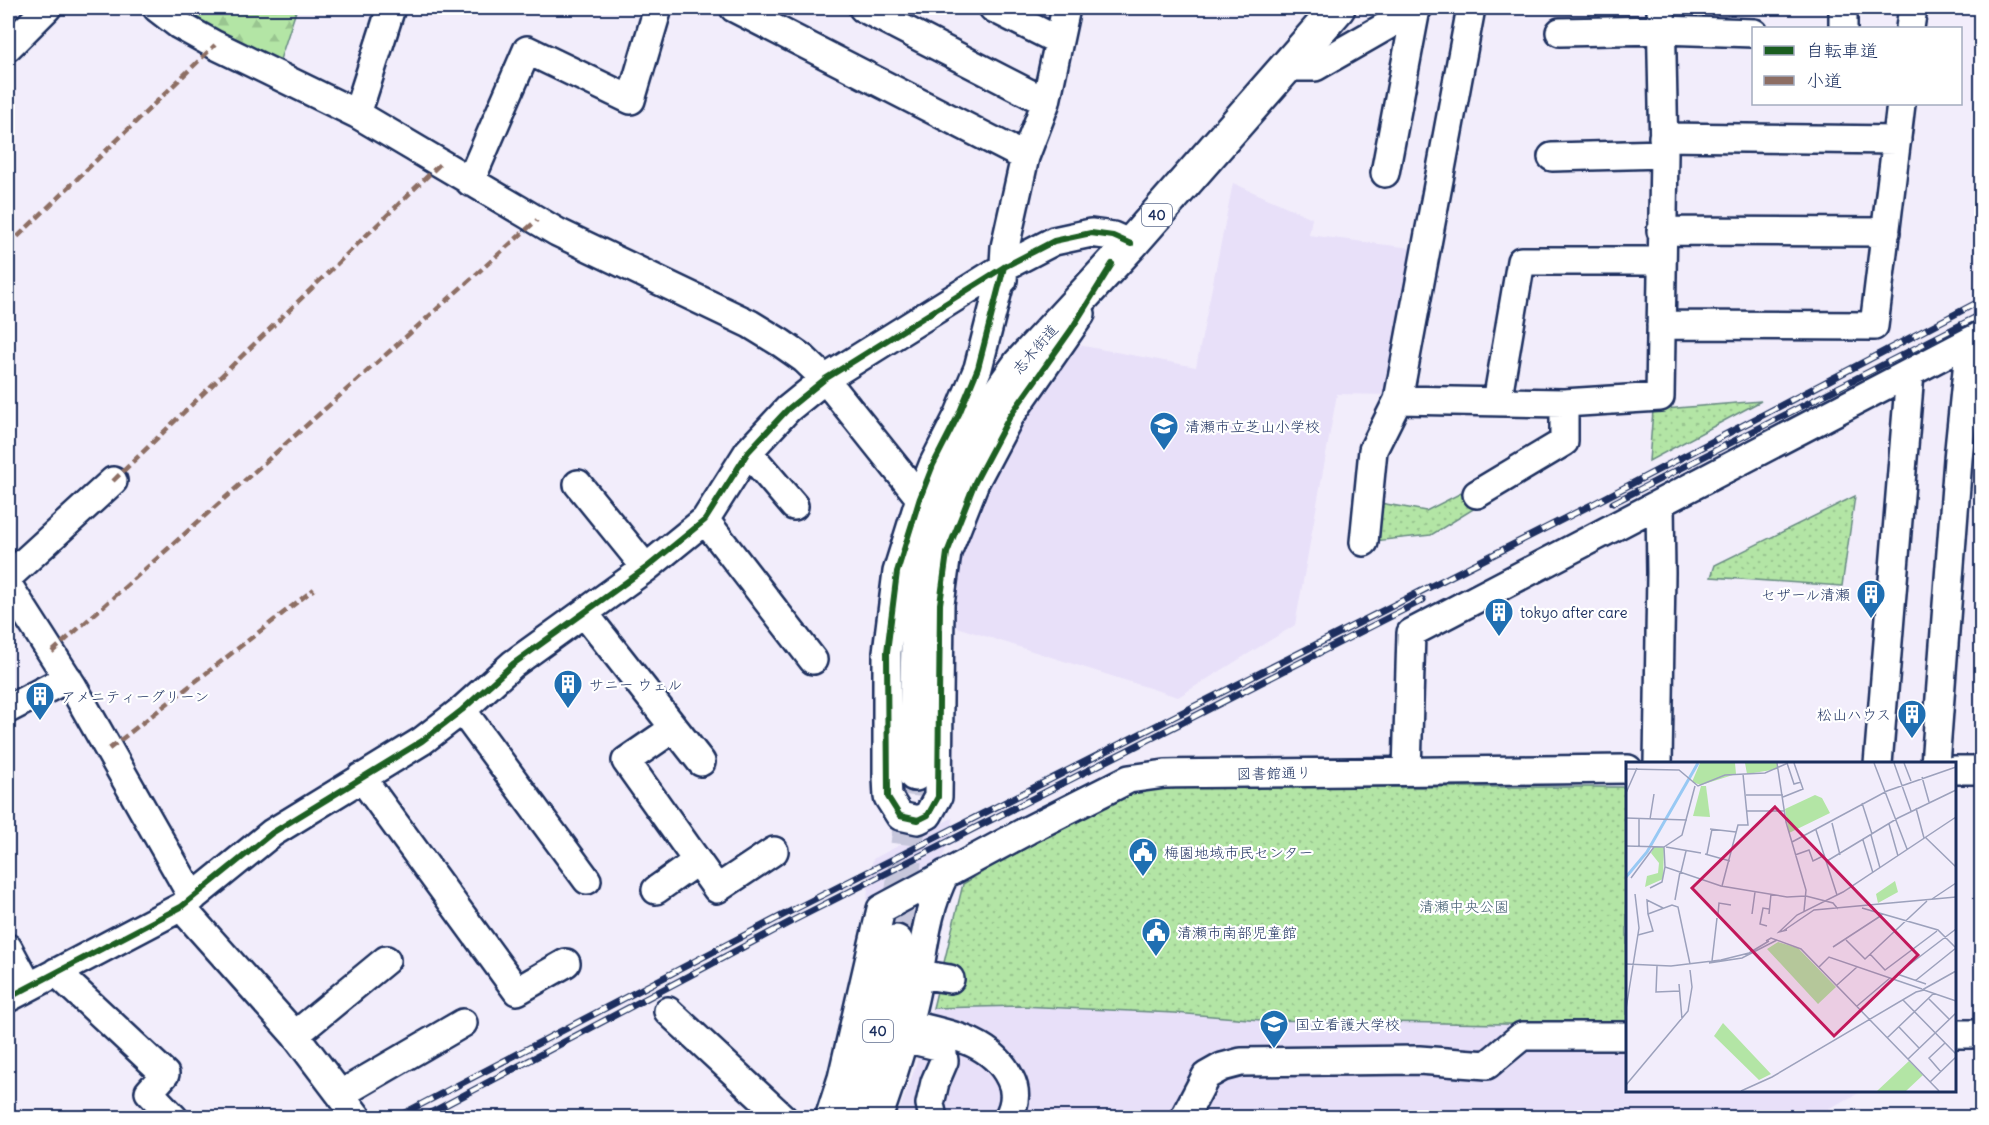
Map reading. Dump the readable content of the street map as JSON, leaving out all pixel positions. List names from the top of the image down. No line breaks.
{"streets":{"main road":["40","志木街道"],"street":["図書館通り"]},"parks":["清瀬中央公園"],"places":{"school or university":["清瀬市立芝山小学校","国立看護大学校"],"building":["セザール清瀬","tokyo after care","サニー ウェル","アメニティーグリーン","松山ハウス"],"public building":["梅園地域市民センター","清瀬市南部児童館"]},"legend":["自転車道","小道"]}
